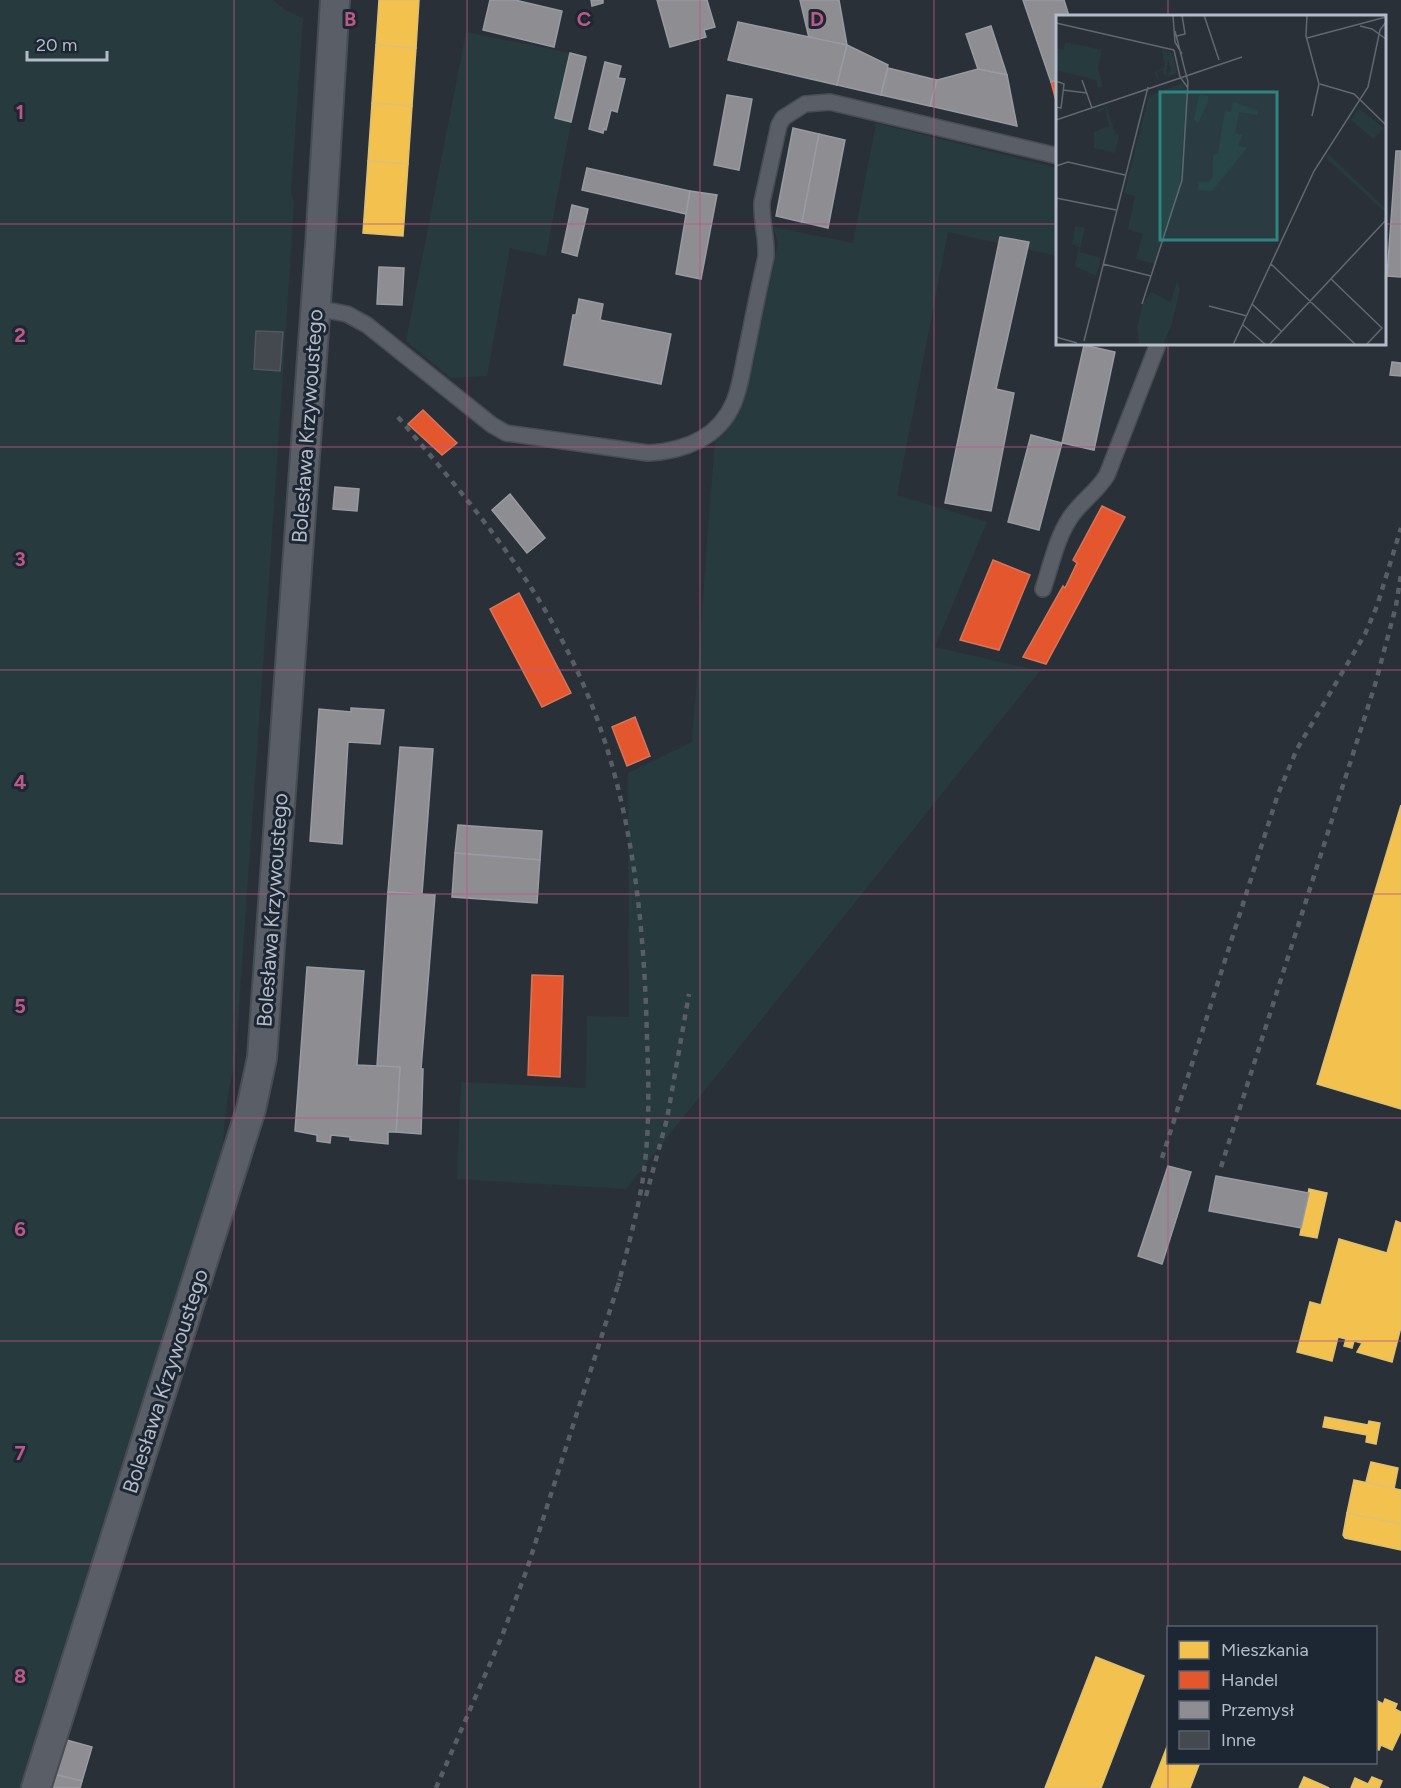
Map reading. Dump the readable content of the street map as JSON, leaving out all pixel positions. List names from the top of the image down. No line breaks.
{"streets":{"street":["Bolesława Krzywoustego"]},"legend":["Mieszkania","Handel","Przemysł","Inne"],"scale_bar":"20 m","grid":{"columns":["B","C","D"],"rows":["1","2","3","4","5","6","7","8"]}}
